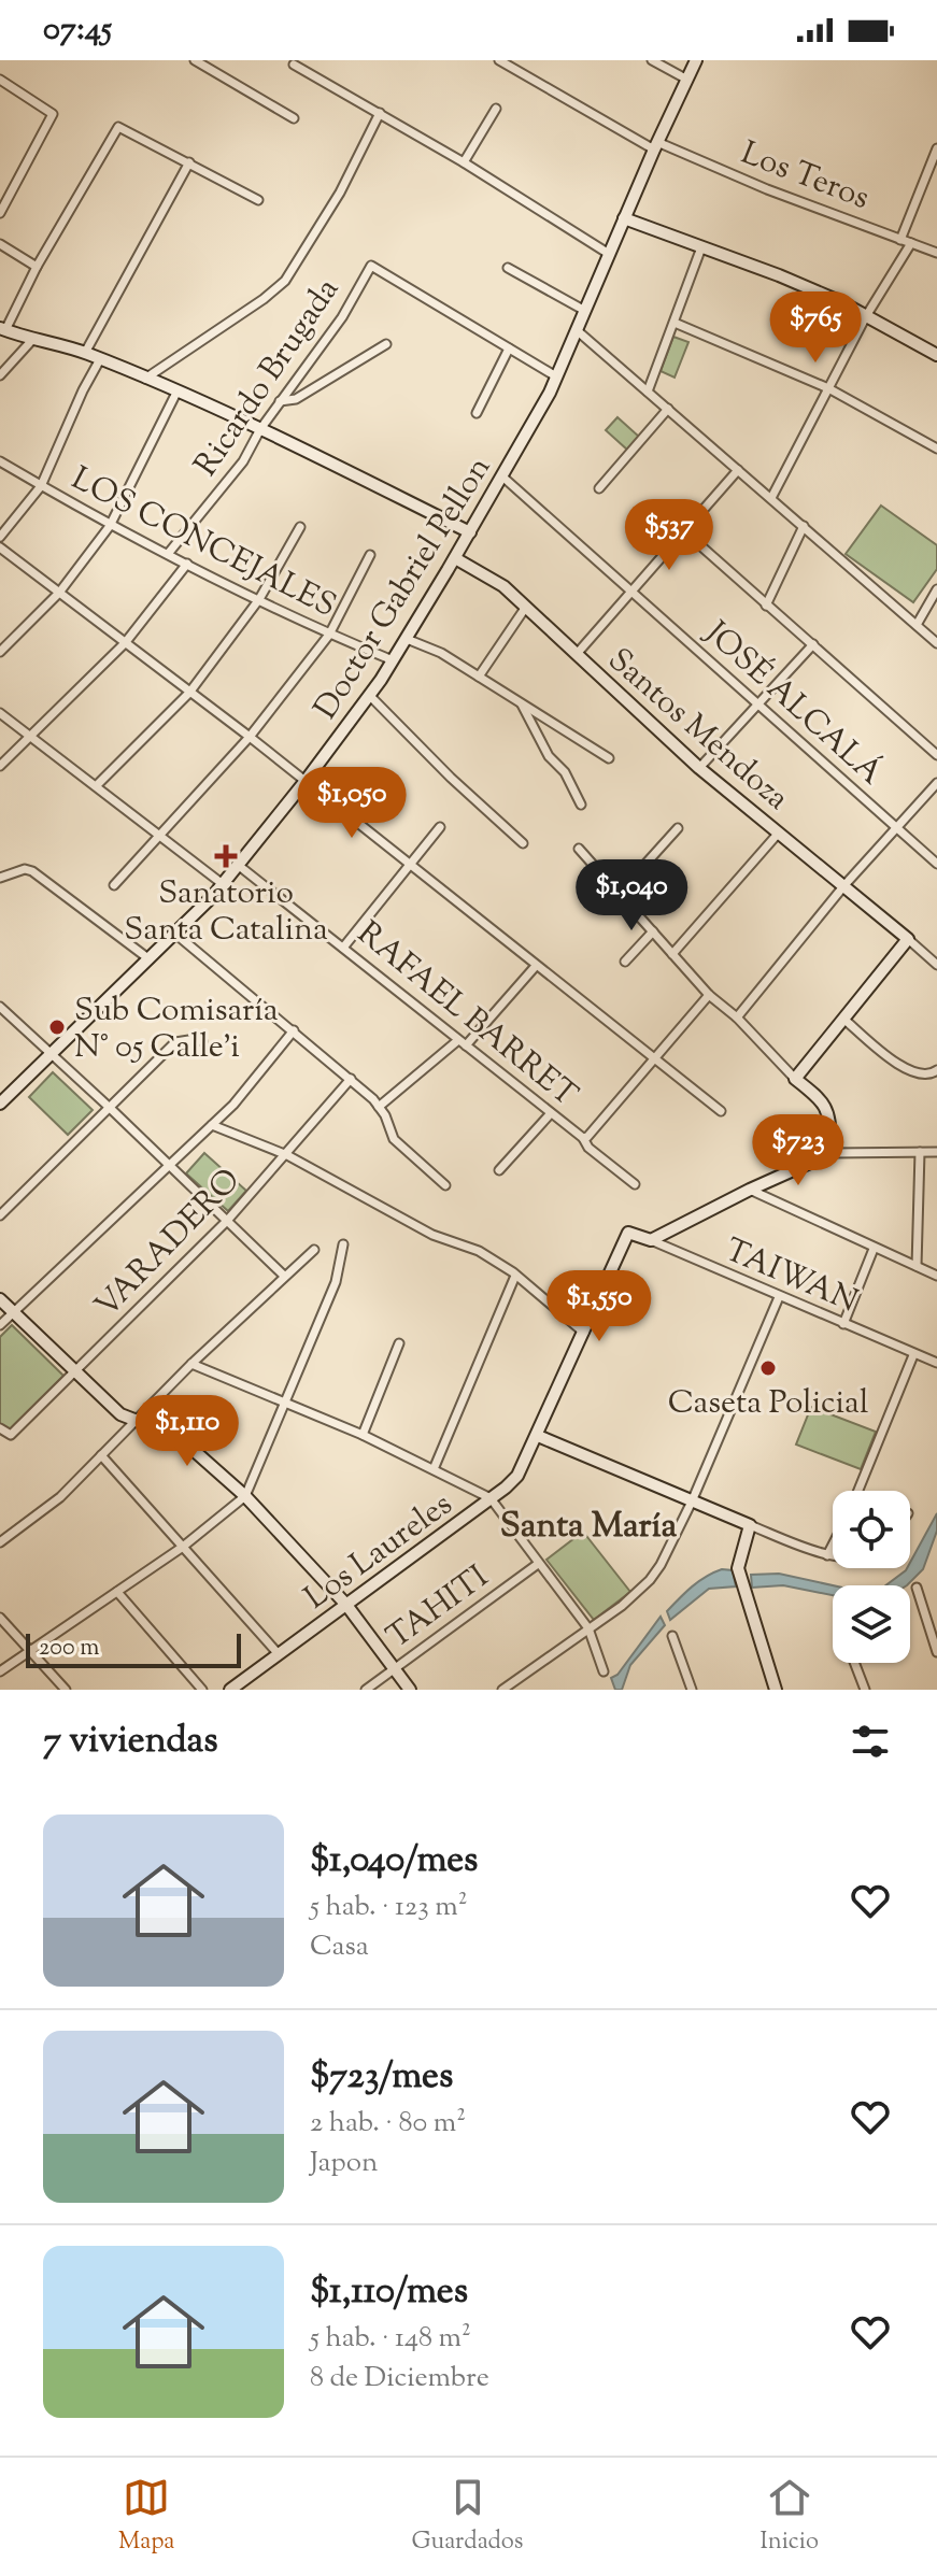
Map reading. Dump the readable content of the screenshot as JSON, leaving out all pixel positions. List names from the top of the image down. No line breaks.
{"streets":{"street":["Los Teros","Ricardo Brugada","LOS CONCEJALES","Doctor Gabriel Pellon","JOSÉ ALCALÁ","Santos Mendoza","RAFAEL BARRET","VARADERO","TAIWAN","Los Laureles","TAHITI"]},"crossings":[["Los Teros","Doctor Gabriel Pellon"],["Ricardo Brugada","LOS CONCEJALES"],["LOS CONCEJALES","Doctor Gabriel Pellon"],["Doctor Gabriel Pellon","JOSÉ ALCALÁ"],["Doctor Gabriel Pellon","Santos Mendoza"],["Doctor Gabriel Pellon","RAFAEL BARRET"],["TAIWAN","Los Laureles"]],"districts":["Santa María"],"places":{"health":["Sanatorio Santa Catalina"],"other":["Sub Comisaría N° 05 Calle'i","Caseta Policial"]},"scale_bar":"200 m","page":{"status":"07:45","price":["$765","$537","$1,050","$1,040","$723","$1,550","$1,110"],"scale":"200 m","heading":"7 viviendas","list":[{"name":"$1,040/mes","note":"5 hab. · 123 m² · Casa"},{"name":"$723/mes","note":"2 hab. · 80 m² · Japon"},{"name":"$1,110/mes","note":"5 hab. · 148 m² · 8 de Diciembre"}],"tabs":["Mapa","Guardados","Inicio"]}}
